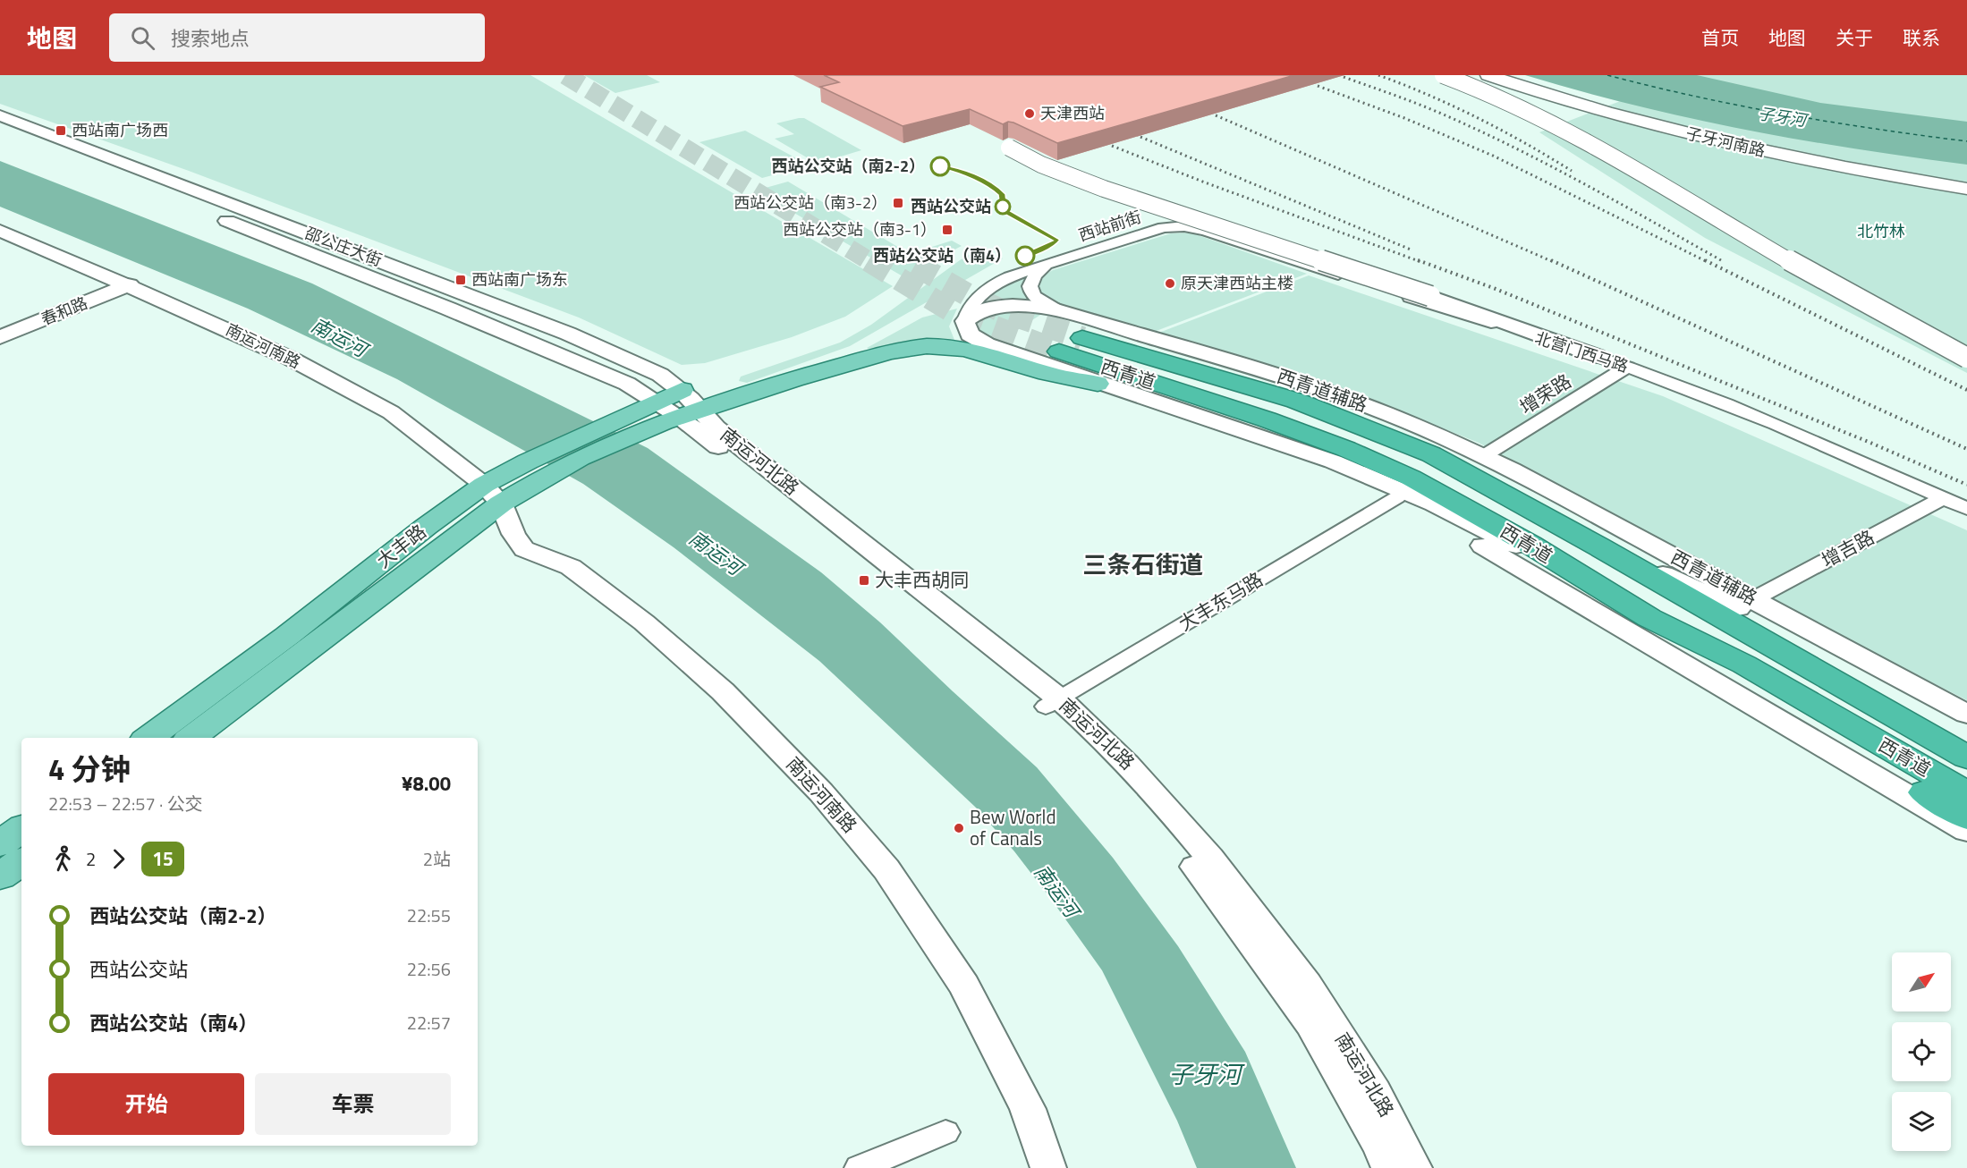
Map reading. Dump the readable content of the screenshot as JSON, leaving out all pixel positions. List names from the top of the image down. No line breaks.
{"streets":{"highway":["西青道"],"main road":["子牙河南路","大丰路"],"street":["西站前街","邵公庄大街","春和路","南运河南路","北营门西马路","西青道辅路","增荣路","南运河北路","增吉路","大丰东马路"]},"crossings":[["西站前街","北营门西马路"],["西站前街","西青道辅路"],["邵公庄大街","南运河北路"],["邵公庄大街","大丰路"],["春和路","南运河南路"],["南运河南路","大丰路"],["北营门西马路","增荣路"],["北营门西马路","增吉路"],["西青道辅路","增荣路"],["西青道辅路","增吉路"],["南运河北路","大丰路"],["南运河北路","大丰东马路"]],"districts":["三条石街道"],"water":["子牙河","南运河"],"parks":["北竹林"],"places":{"other":["天津西站","西站公交站（南2-2）","西站公交站","西站公交站（南4）","原天津西站主楼","Bew World of Canals"],"transit":["西站南广场西","西站公交站（南3-2）","西站公交站（南3-1）","西站南广场东","大丰西胡同"]},"lines":["bus line 15"],"north":"top right","page":{"header":"地图","search":"搜索地点","nav":["首页","地图","关于","联系"],"heading":["4 分钟","22:53 – 22:57 · 公交","¥8.00"],"legs":["2","15","2站"],"list":[{"name":"西站公交站（南2-2）","value":"22:55"},{"name":"西站公交站","value":"22:56"},{"name":"西站公交站（南4）","value":"22:57"}],"buttons":["开始","车票"]}}
